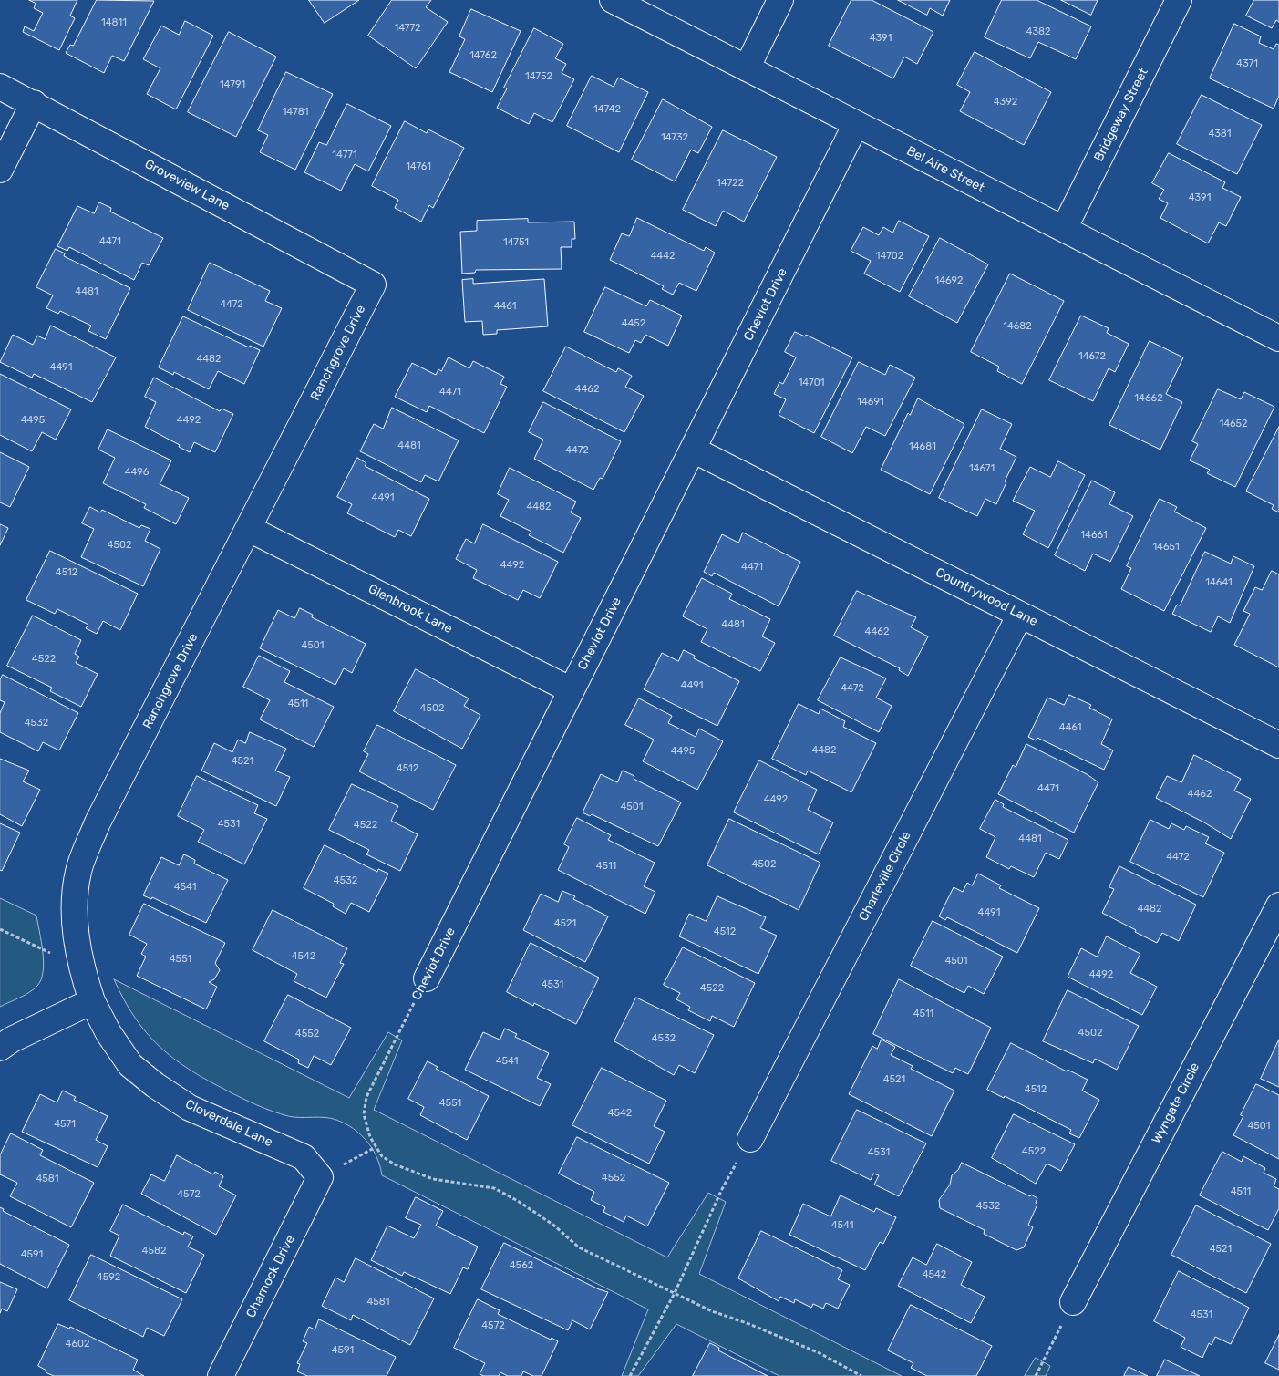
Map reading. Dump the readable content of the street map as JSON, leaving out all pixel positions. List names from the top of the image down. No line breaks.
{"streets":{"street":["Bridgeway Street","Bel Aire Street","Groveview Lane","Cheviot Drive","Ranchgrove Drive","Countrywood Lane","Glenbrook Lane","Charleville Circle","Wyngate Circle","Cloverdale Lane","Charnock Drive"]},"crossings":[["Bridgeway Street","Bel Aire Street"],["Bel Aire Street","Cheviot Drive"],["Groveview Lane","Ranchgrove Drive"],["Cheviot Drive","Countrywood Lane"],["Cheviot Drive","Glenbrook Lane"],["Ranchgrove Drive","Glenbrook Lane"],["Ranchgrove Drive","Cloverdale Lane"],["Countrywood Lane","Charleville Circle"],["Cloverdale Lane","Charnock Drive"]],"house_numbers":["14811","14772","4382","4391","14762","4371","14752","14791","4392","14742","14781","4381","14732","14771","14761","14722","4391","4471","14751","4442","14702","14692","4481","4472","4461","4452","14682","14672","4482","4491","14701","4462","4471","14662","14691","4495","4492","14652","4481","14681","4472","14671","4496","4491","4482","14661","4502","14651","4492","4471","4512","14641","4481","4462","4501","4522","4491","4472","4511","4502","4532","4461","4482","4495","4521","4512","4471","4462","4492","4501","4531","4522","4481","4472","4502","4511","4532","4541","4482","4491","4521","4512","4542","4551","4501","4492","4531","4522","4511","4502","4552","4532","4541","4521","4512","4551","4542","4571","4501","4522","4531","4552","4581","4511","4572","4532","4541","4521","4582","4591","4562","4542","4592","4581","4531","4572","4602","4591"]}
